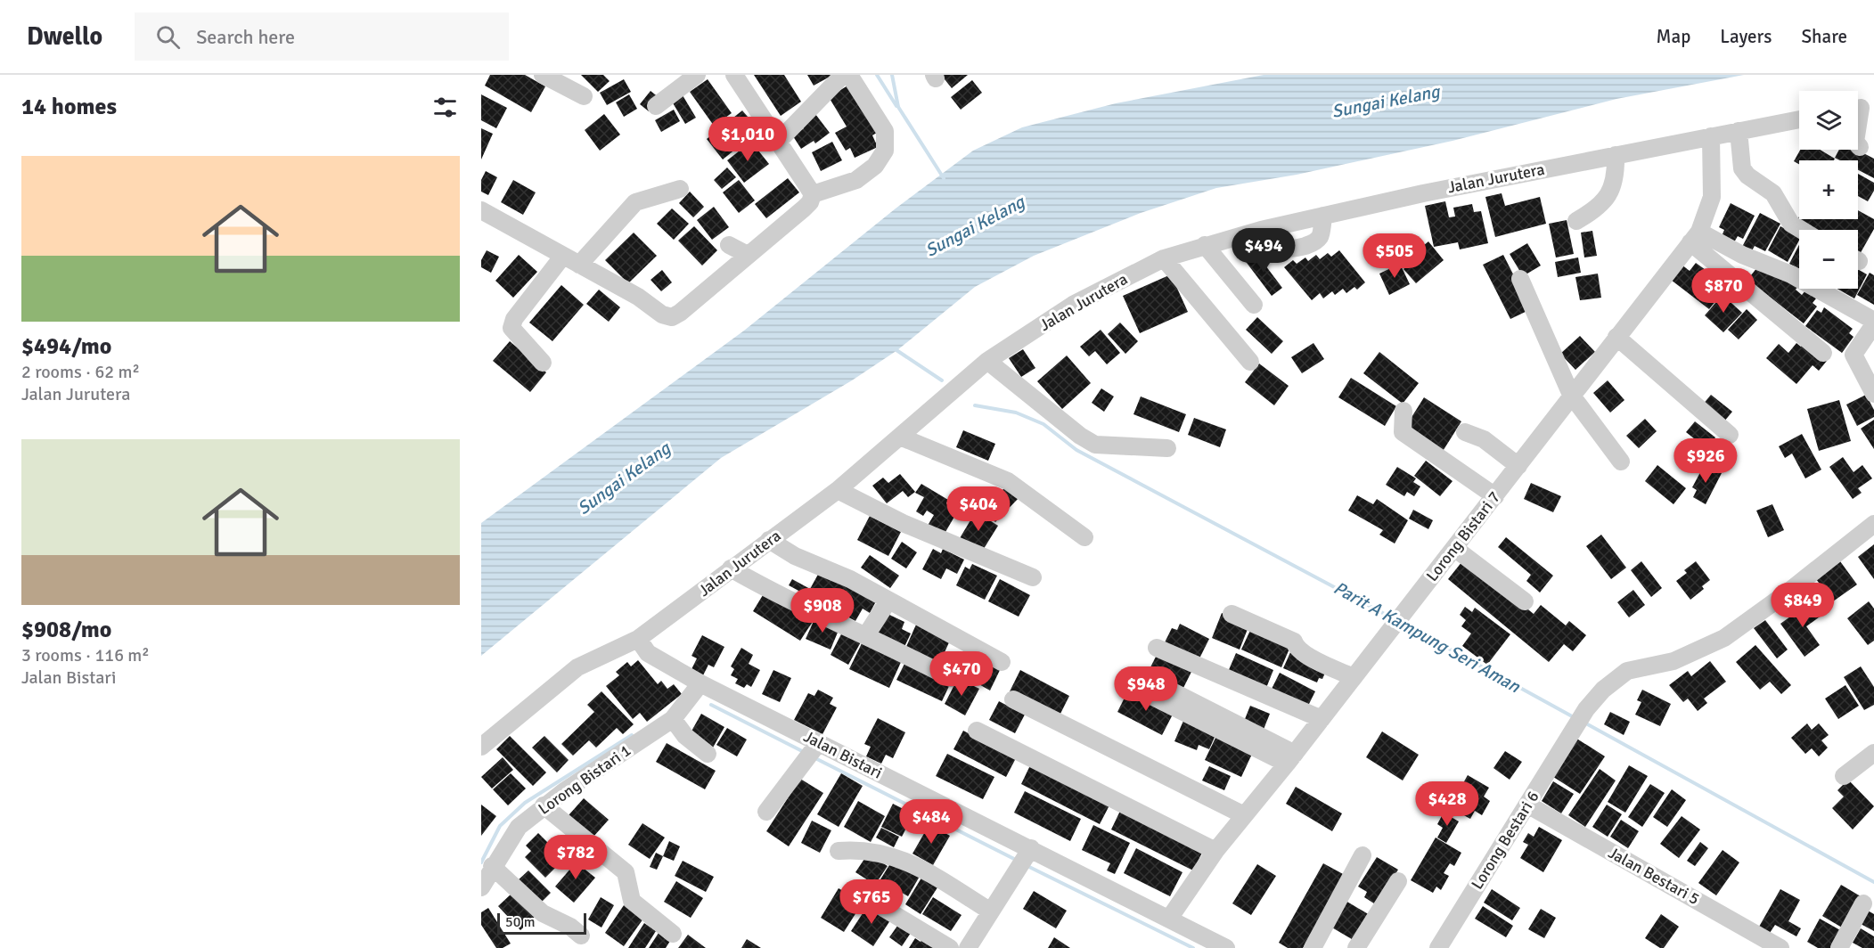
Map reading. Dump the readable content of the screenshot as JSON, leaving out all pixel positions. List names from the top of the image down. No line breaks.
{"streets":{"street":["Jalan Jurutera","Lorong Bistari 7","Jalan Bistari","Lorong Bistari 1","Lorong Bestari 6","Jalan Bestari 5"]},"crossings":[["Jalan Jurutera","Lorong Bistari 7"],["Jalan Jurutera","Jalan Bistari"],["Lorong Bistari 7","Jalan Bistari"],["Jalan Bistari","Lorong Bistari 1"],["Lorong Bestari 6","Jalan Bestari 5"]],"water":["Sungai Kelang","Parit A Kampung Seri Aman"],"scale_bar":"50 m","page":{"header":"Dwello","search":"Search here","nav":["Map","Layers","Share"],"heading":"14 homes","map_buttons":["+","−"],"price":["$1,010","$494","$505","$870","$926","$404","$849","$908","$470","$948","$428","$484","$782","$765"],"list":[{"name":"$494/mo","note":"2 rooms · 62 m² · Jalan Jurutera"},{"name":"$908/mo","note":"3 rooms · 116 m² · Jalan Bistari"}],"scale":"50 m"}}
